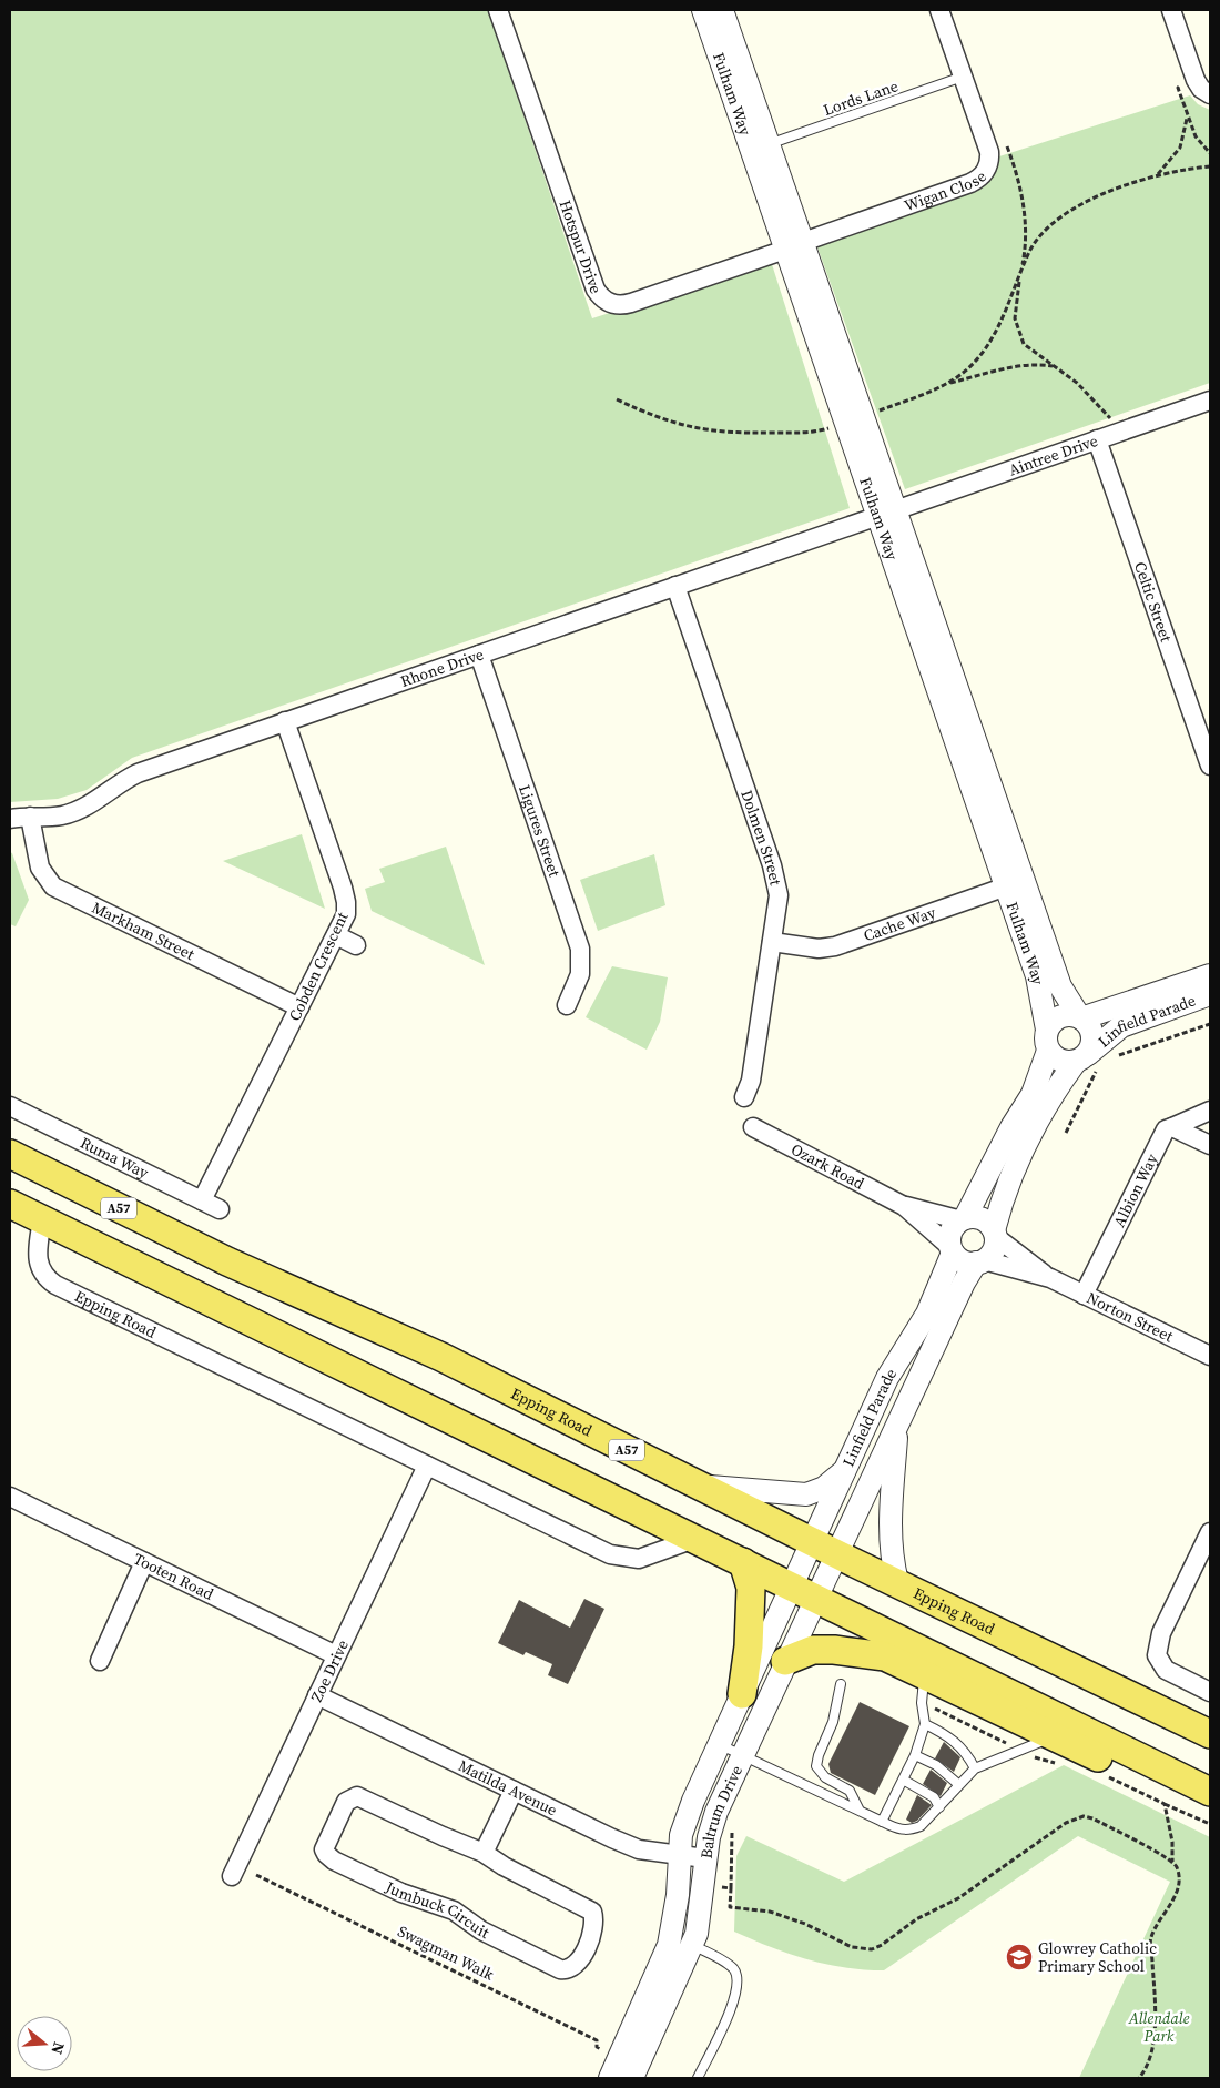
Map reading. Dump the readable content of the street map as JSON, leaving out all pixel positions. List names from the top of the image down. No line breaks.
{"streets":{"main road":["A57","Epping Road"],"street":["Fulham Way","Wigan Close","Hotspur Drive","Aintree Drive","Celtic Street","Rhone Drive","Ligures Street","Dolmen Street","Cache Way","Markham Street","Cobden Crescent","Linfield Parade","Ruma Way","Ozark Road","Albion Way","Norton Street","Tooten Road","Zoe Drive","Matilda Avenue","Baltrum Drive","Jumbuck Circuit"],"lane":["Lords Lane"],"path":["Swagman Walk"]},"crossings":[["Fulham Way","Lords Lane"],["Fulham Way","Wigan Close"],["Fulham Way","Hotspur Drive"],["Fulham Way","Aintree Drive"],["Fulham Way","Rhone Drive"],["Fulham Way","Cache Way"],["Fulham Way","Linfield Parade"],["Lords Lane","Wigan Close"],["Wigan Close","Hotspur Drive"],["Aintree Drive","Celtic Street"],["Aintree Drive","Rhone Drive"],["Rhone Drive","Ligures Street"],["Rhone Drive","Dolmen Street"],["Rhone Drive","Markham Street"],["Rhone Drive","Cobden Crescent"],["Dolmen Street","Cache Way"],["Markham Street","Cobden Crescent"],["Cobden Crescent","Ruma Way"],["Linfield Parade","Epping Road"],["Linfield Parade","Norton Street"],["Linfield Parade","Baltrum Drive"],["Albion Way","Norton Street"],["Epping Road","Zoe Drive"],["Epping Road","Baltrum Drive"],["Tooten Road","Zoe Drive"],["Zoe Drive","Matilda Avenue"],["Matilda Avenue","Baltrum Drive"],["Baltrum Drive","Swagman Walk"]],"parks":["Allendale Park"],"places":{"school or university":["Glowrey Catholic Primary School"]},"north":"right"}
